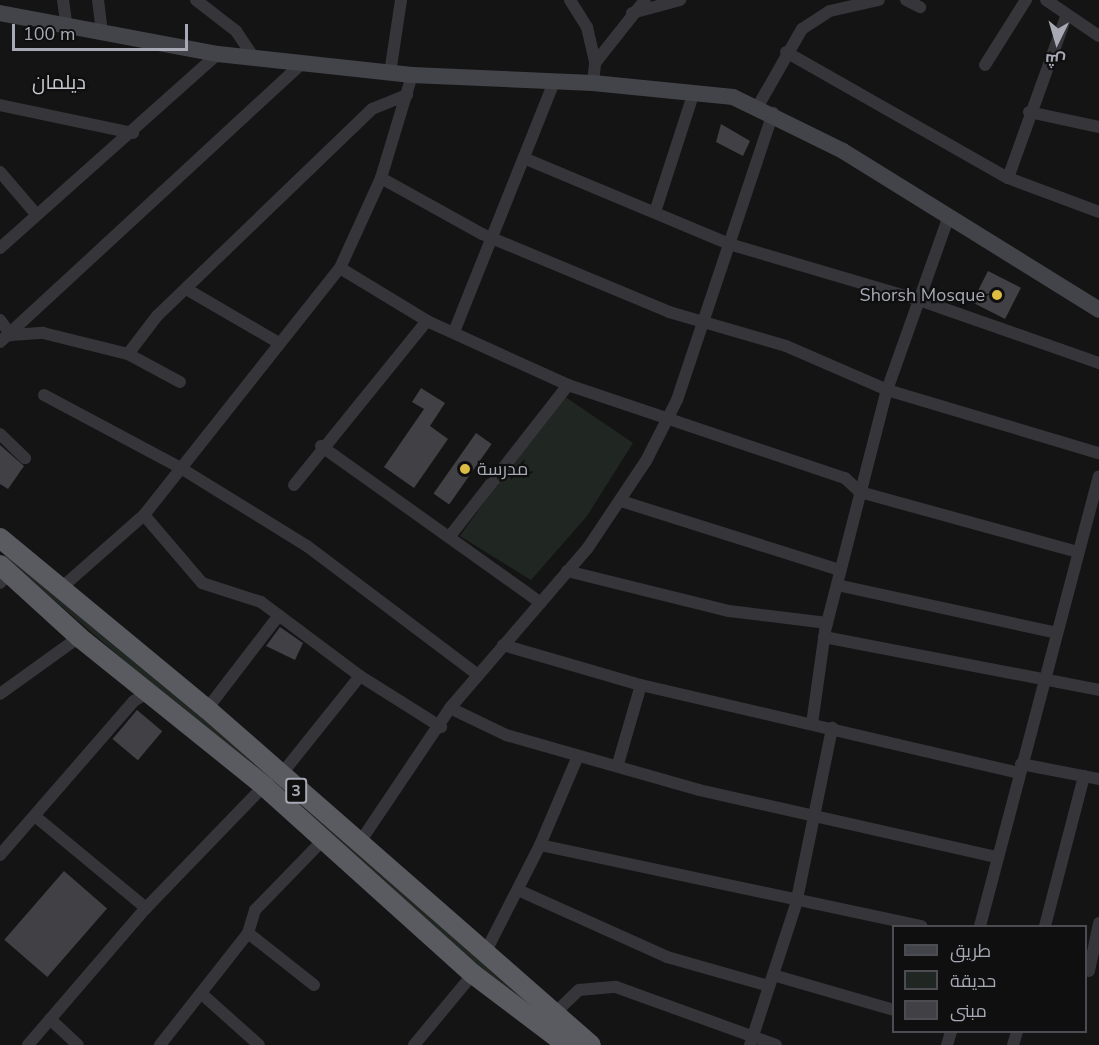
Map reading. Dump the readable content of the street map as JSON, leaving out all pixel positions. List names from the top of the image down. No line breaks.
{"streets":{"highway":["3"]},"districts":["دیلمان"],"places":["Shorsh Mosque","مدرسة"],"legend":["طريق","حديقة","مبنى"],"scale_bar":"100 m","north":"bottom"}
